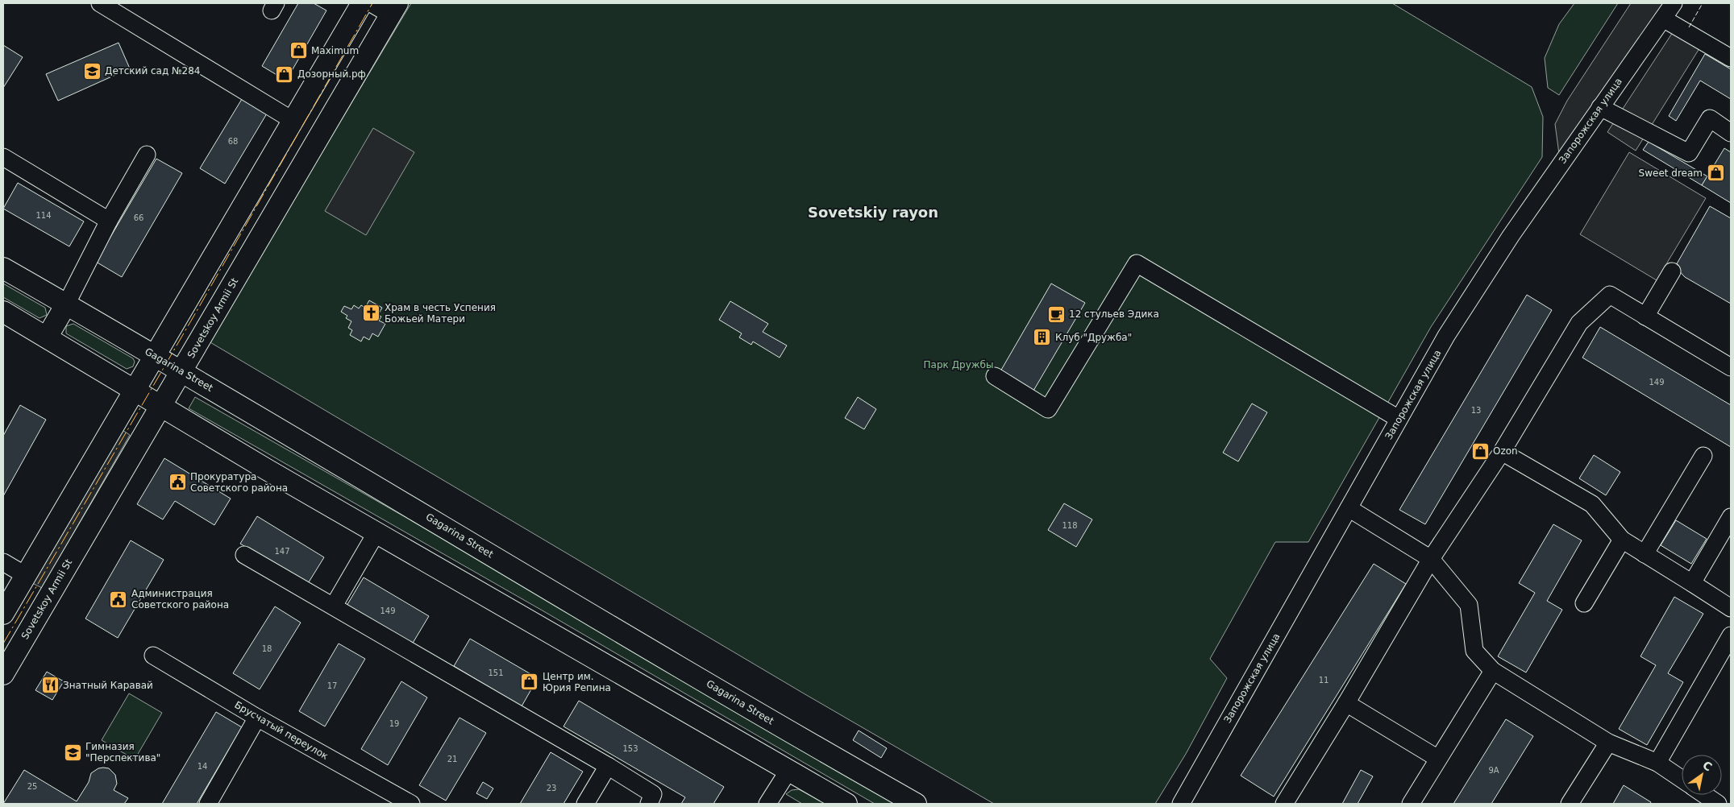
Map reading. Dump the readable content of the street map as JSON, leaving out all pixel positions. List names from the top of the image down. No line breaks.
{"streets":{"main road":["Sovetskoy Armii St","Gagarina Street"],"street":["Запорожская улица","Брусчатый переулок"]},"crossings":[["Sovetskoy Armii St","Gagarina Street"]],"districts":["Sovetskiy rayon"],"parks":["Парк Дружбы"],"places":{"shop":["Maximum","Дозорный.рф","Sweet dream","Ozon","Центр им. Юрия Репина"],"school or university":["Детский сад №284","Гимназия \"Перспектива\""],"church":["Храм в честь Успения Божьей Матери"],"cafe":["12 стульев Эдика"],"building":["Клуб \"Дружба\""],"public building":["Прокуратура Советского района","Администрация Советского района"],"restaurant":["Знатный Каравай"]},"house_numbers":["68","114","66","149","13","118","147","149","18","151","11","17","19","153","21","14","9А","25","23"],"north":"top right"}
